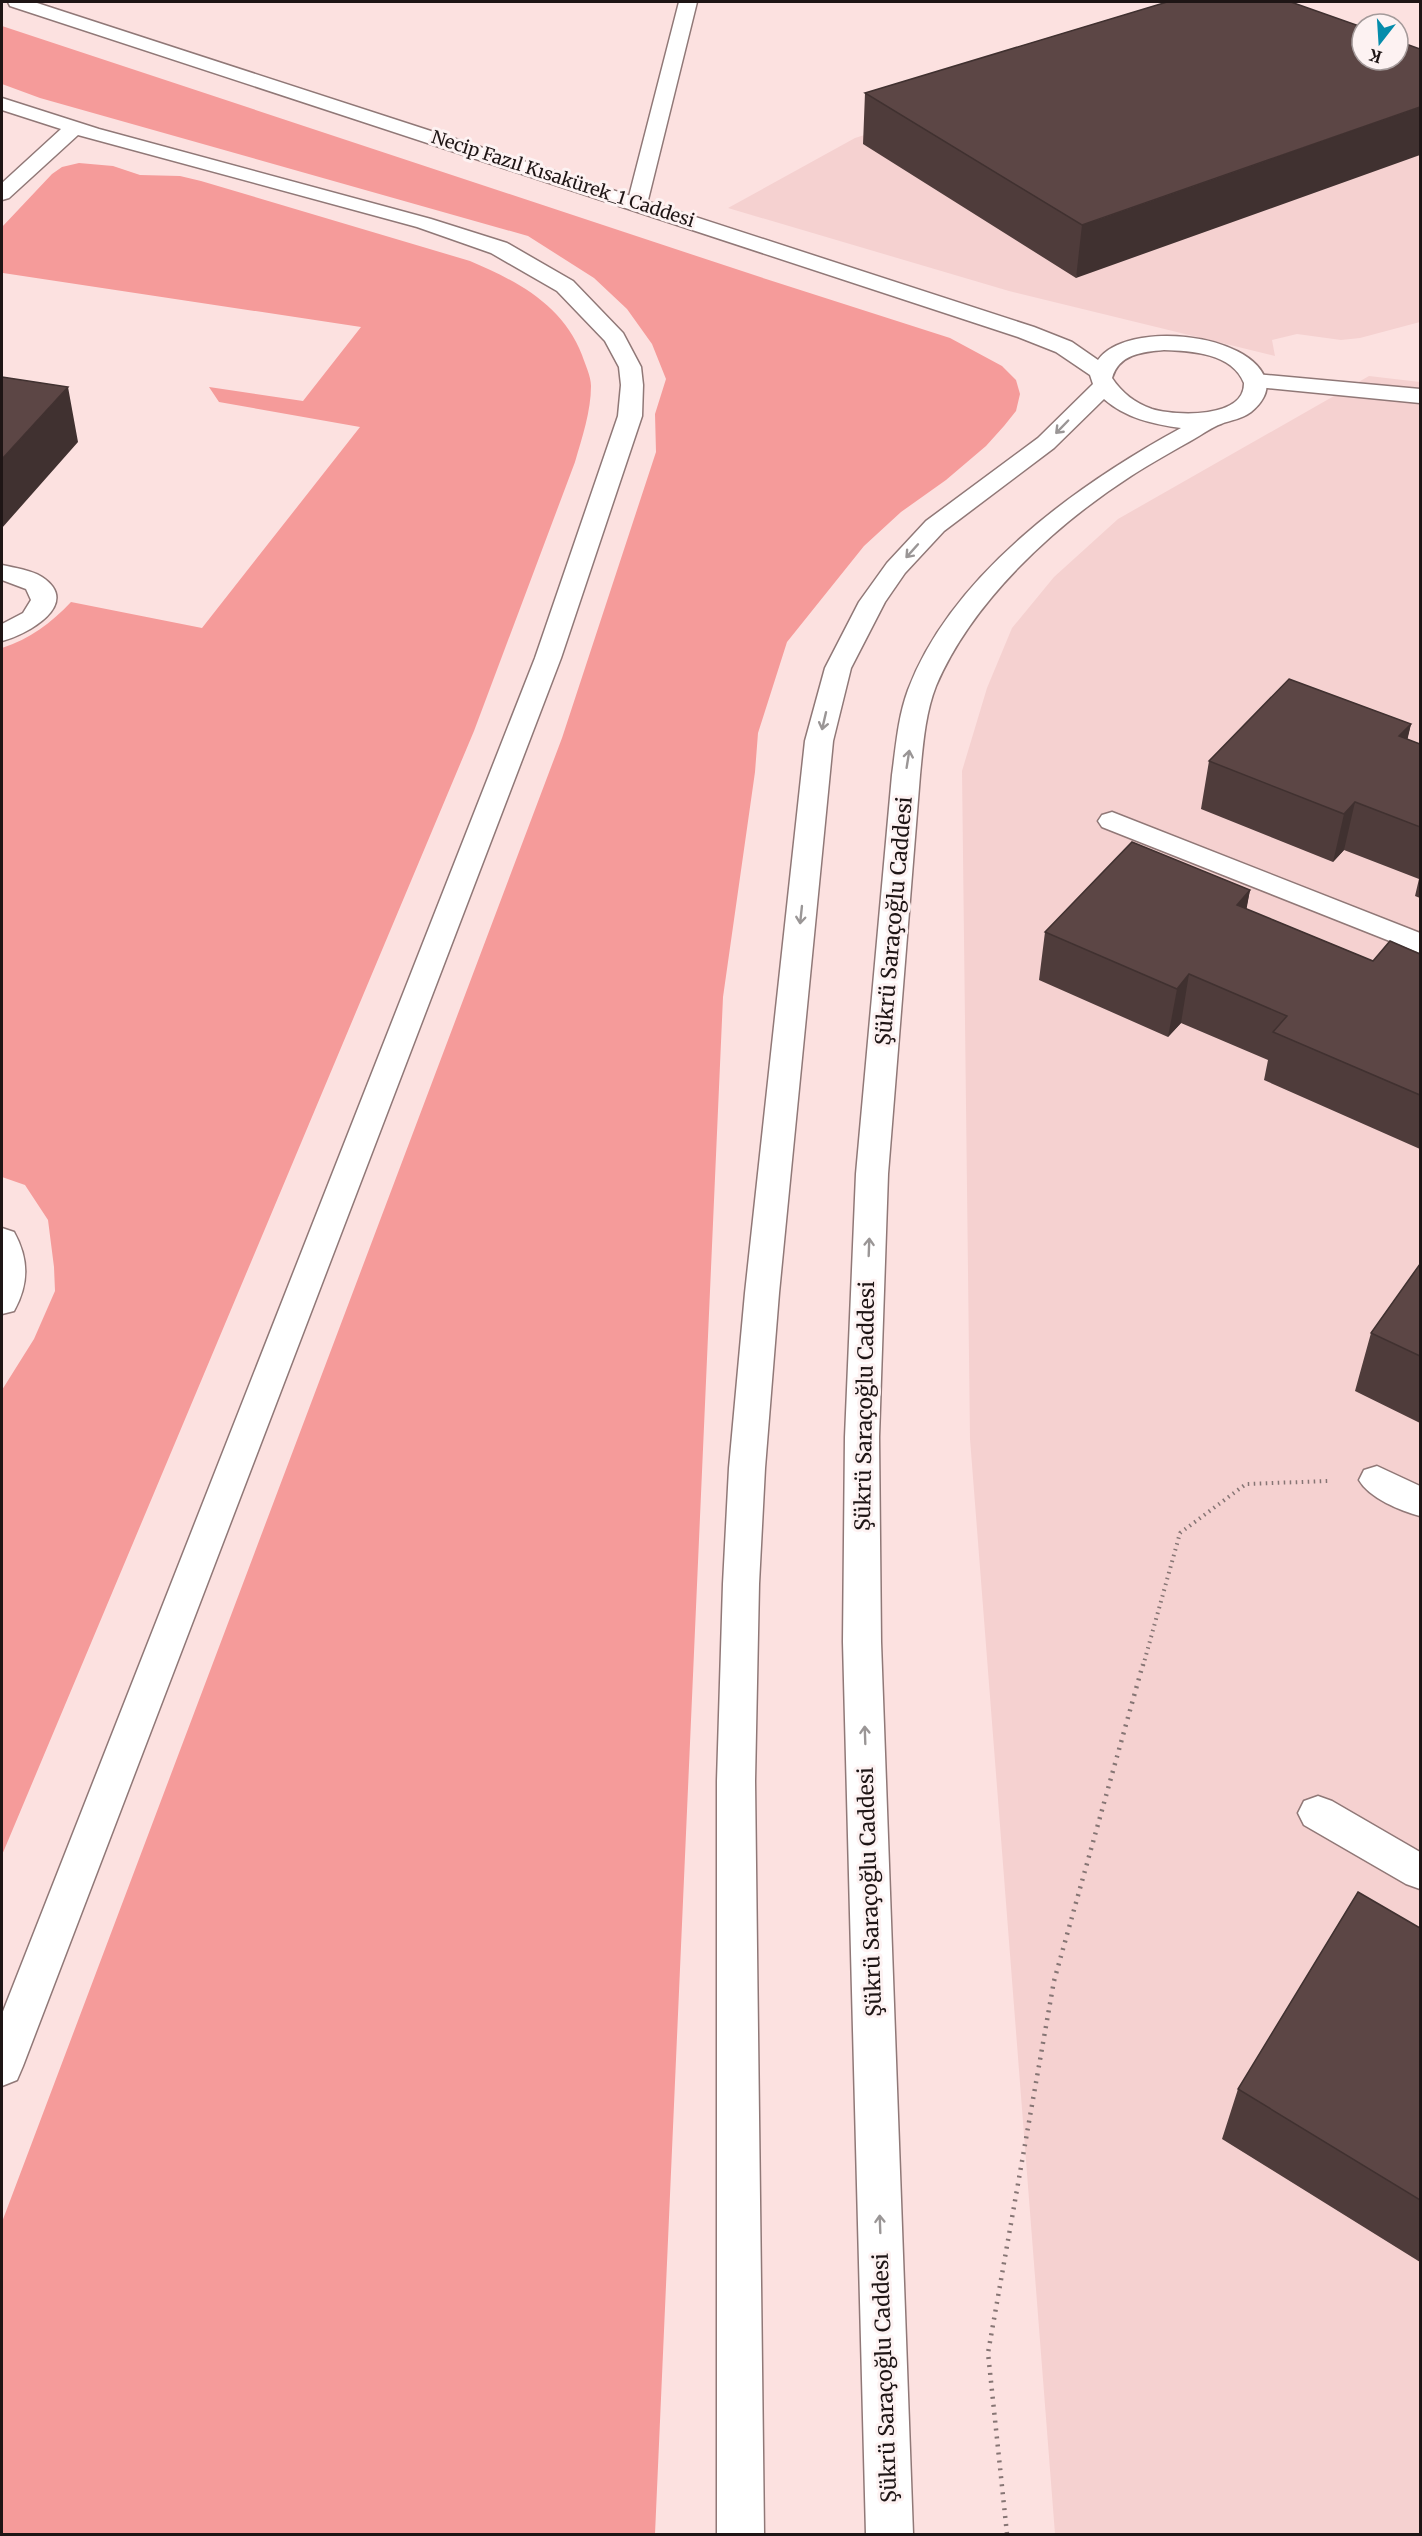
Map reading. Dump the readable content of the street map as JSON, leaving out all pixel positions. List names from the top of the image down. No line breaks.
{"streets":{"street":["Necip Fazıl Kısakürek_1 Caddesi","Şükrü Saraçoğlu Caddesi"]},"crossings":[["Necip Fazıl Kısakürek_1 Caddesi","Şükrü Saraçoğlu Caddesi"]],"north":"bottom"}
